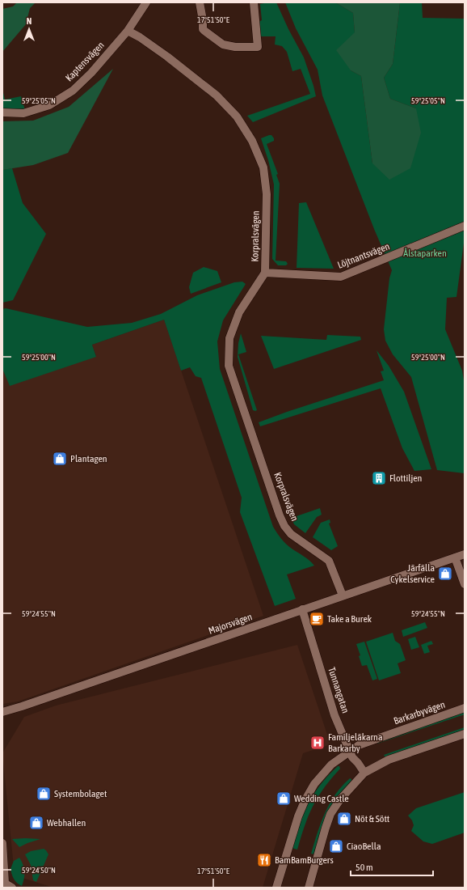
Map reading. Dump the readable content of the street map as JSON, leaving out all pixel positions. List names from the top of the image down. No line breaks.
{"streets":{"street":["Kaptensvägen","Korpralsvägen","Löjtnantsvägen","Majorsvägen","Tunnangatan","Barkarbyvägen"]},"crossings":[["Kaptensvägen","Korpralsvägen"],["Korpralsvägen","Löjtnantsvägen"],["Korpralsvägen","Majorsvägen"],["Majorsvägen","Tunnangatan"],["Tunnangatan","Barkarbyvägen"]],"parks":["Ålstaparken"],"places":{"shop":["Plantagen","Järfälla Cykelservice","Systembolaget","Wedding Castle","Nöt & Sött","Webhallen","CiaoBella"],"building":["Flottiljen"],"cafe":["Take a Burek"],"hospital":["Familjeläkarna Barkarby"],"restaurant":["BamBamBurgers"]},"scale_bar":"50 m","north":"top","coordinates":["17°51'50\"E","59°25'05\"N","59°25'00\"N","59°24'55\"N","59°24'50\"N"]}
